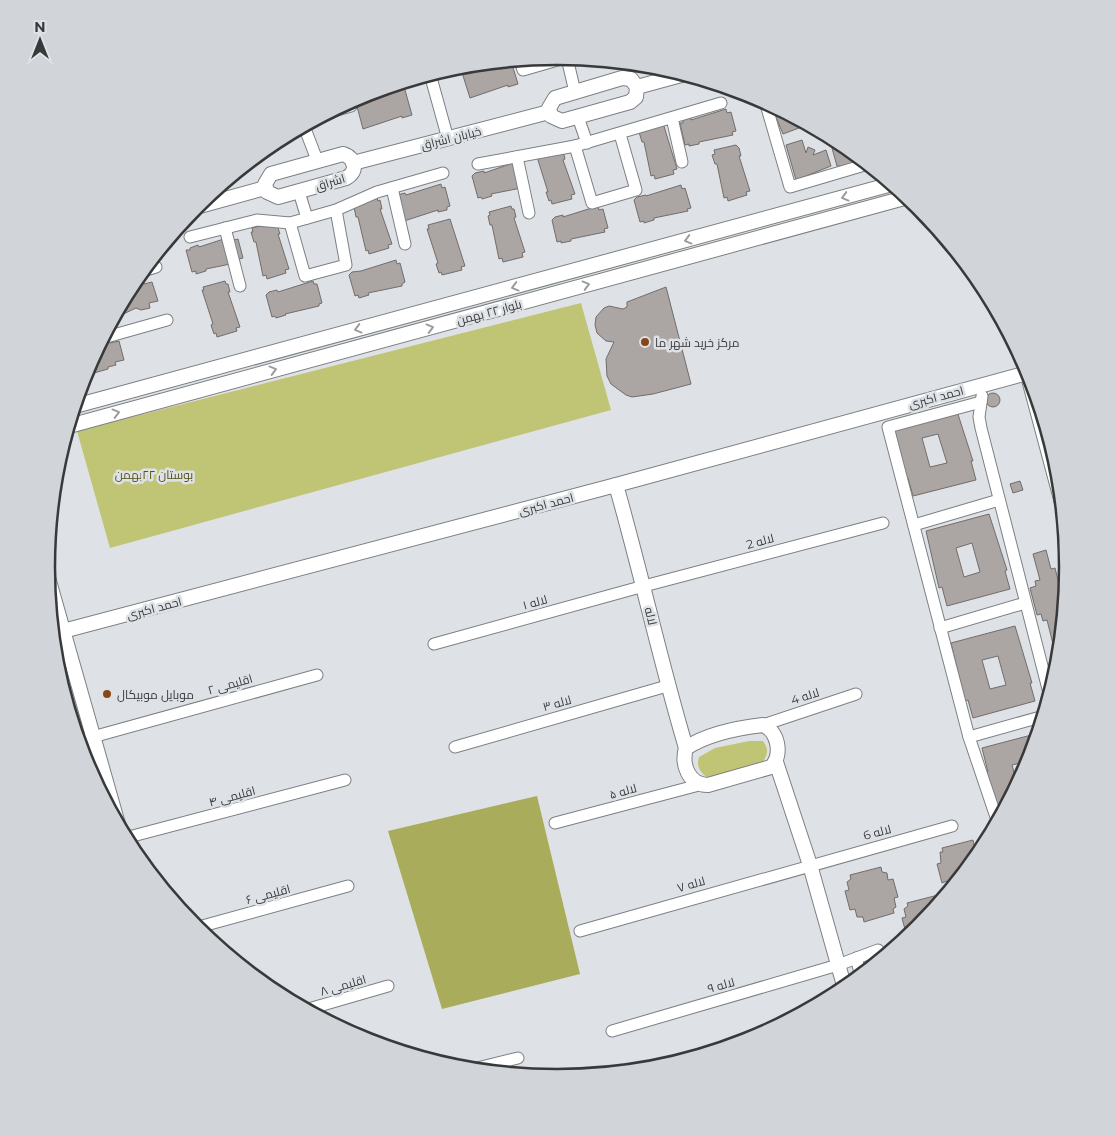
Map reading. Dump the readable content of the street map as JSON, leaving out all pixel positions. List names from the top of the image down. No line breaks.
{"streets":{"street":["خیابان اشراق","اشراق","بلوار ۲۲ بهمن","احمد اکبری","لاله 2","لاله ۱","لاله","اقلیمی ۲","لاله 4","لاله ۳","لاله ۵","اقلیمی ۴","لاله 6","لاله ۷","اقلیمی ۶","اقلیمی ۸","لاله ۹"]},"crossings":[["خیابان اشراق","اشراق"],["احمد اکبری","لاله"],["لاله 2","لاله ۱"],["لاله 2","لاله"],["لاله ۱","لاله"],["لاله","لاله ۳"],["لاله","لاله ۵"],["لاله 6","لاله ۷"]],"parks":["بوستان ۲۲بهمن"],"places":["مرکز خرید شهر ما","موبایل موبیکال"],"north":"top"}
